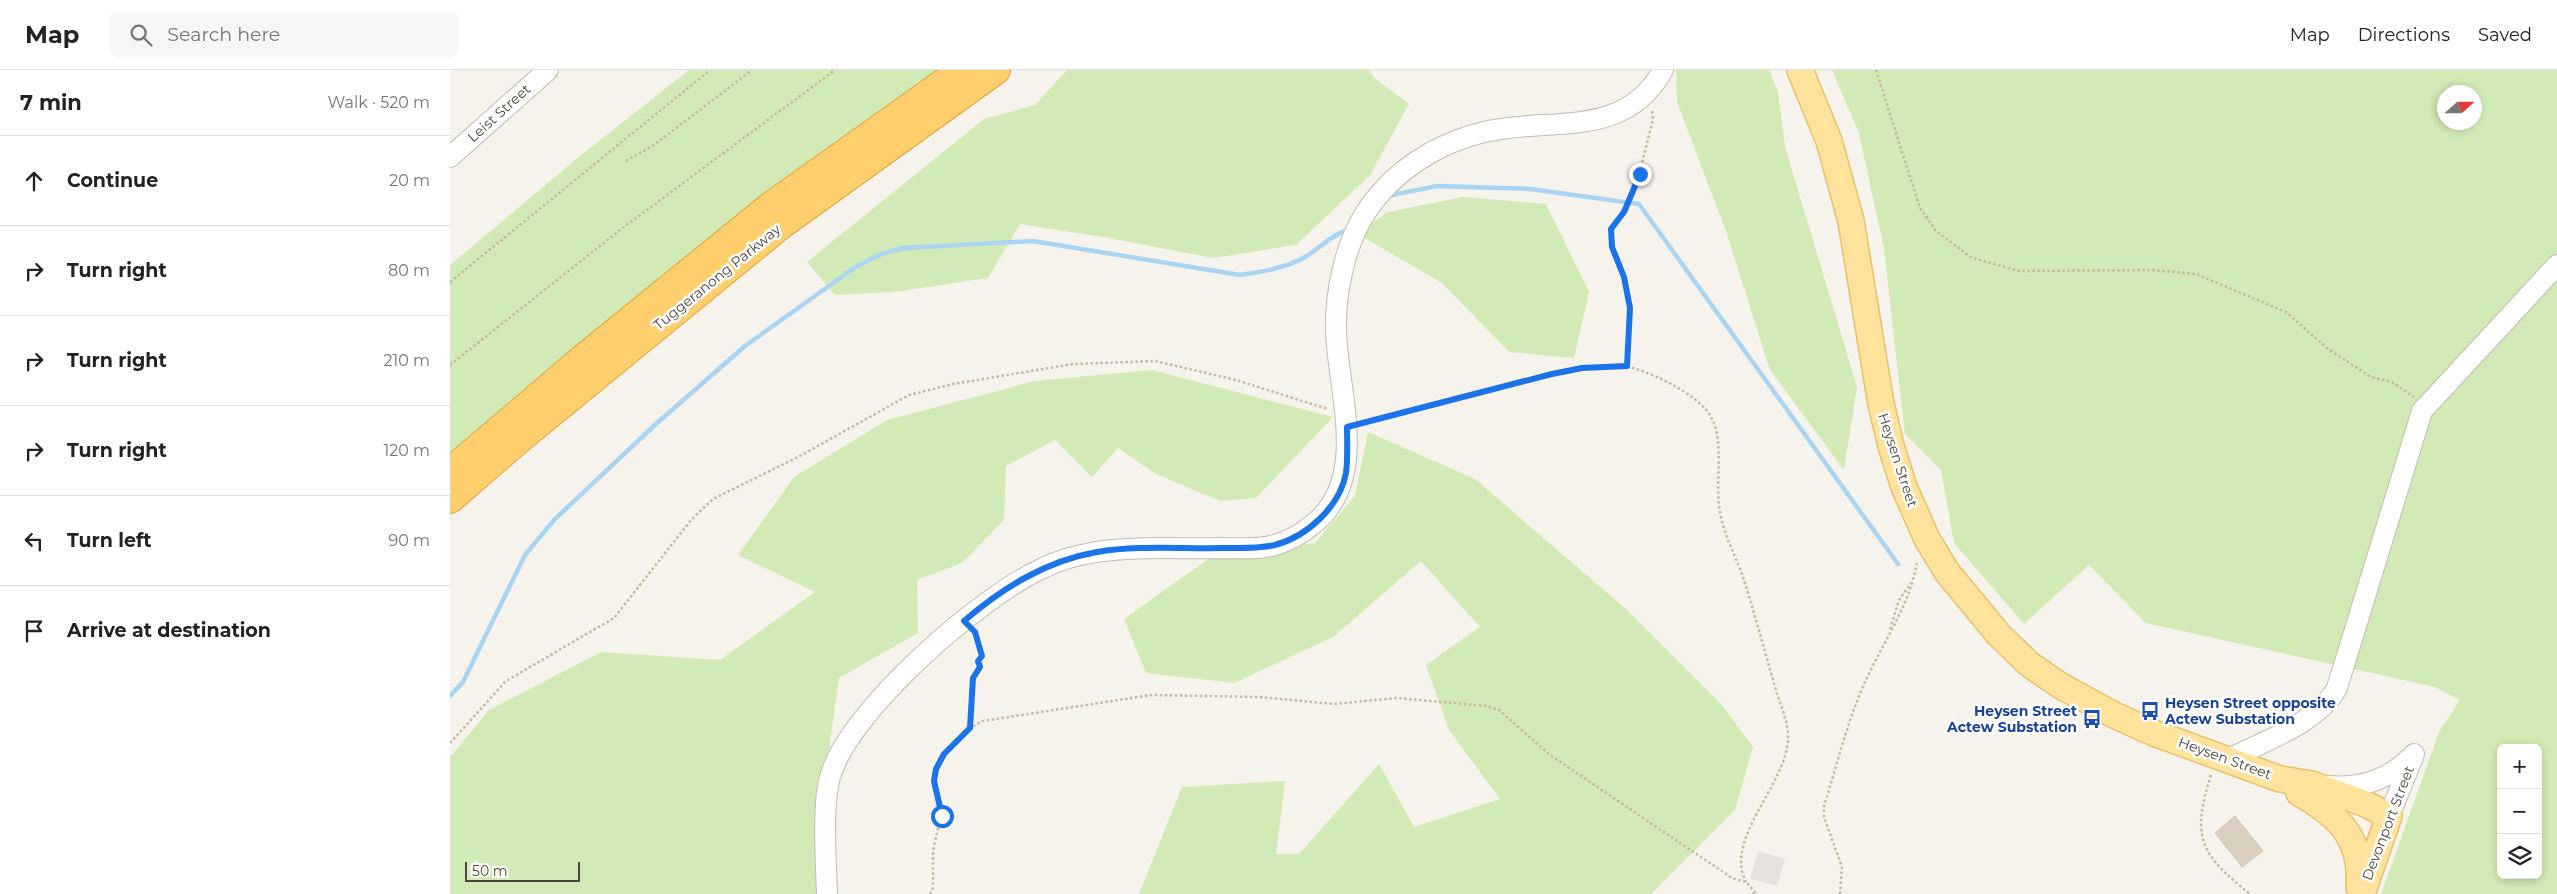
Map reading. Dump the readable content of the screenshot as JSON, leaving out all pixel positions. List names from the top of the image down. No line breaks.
{"streets":{"highway":["Tuggeranong Parkway"],"main road":["Heysen Street","Devonport Street"],"street":["Leist Street"]},"crossings":[["Heysen Street","Devonport Street"]],"places":{"bus stop":["Heysen Street opposite Actew Substation","Heysen Street Actew Substation"]},"scale_bar":"50 m","north":"right","page":{"header":"Map","search":"Search here","nav":["Map","Directions","Saved"],"heading":["7 min","Walk · 520 m"],"list":[["Continue","20 m"],["Turn right","80 m"],["Turn right","210 m"],["Turn right","120 m"],["Turn left","90 m"],"Arrive at destination"],"map_buttons":["+","−"],"scale":"50 m"}}
